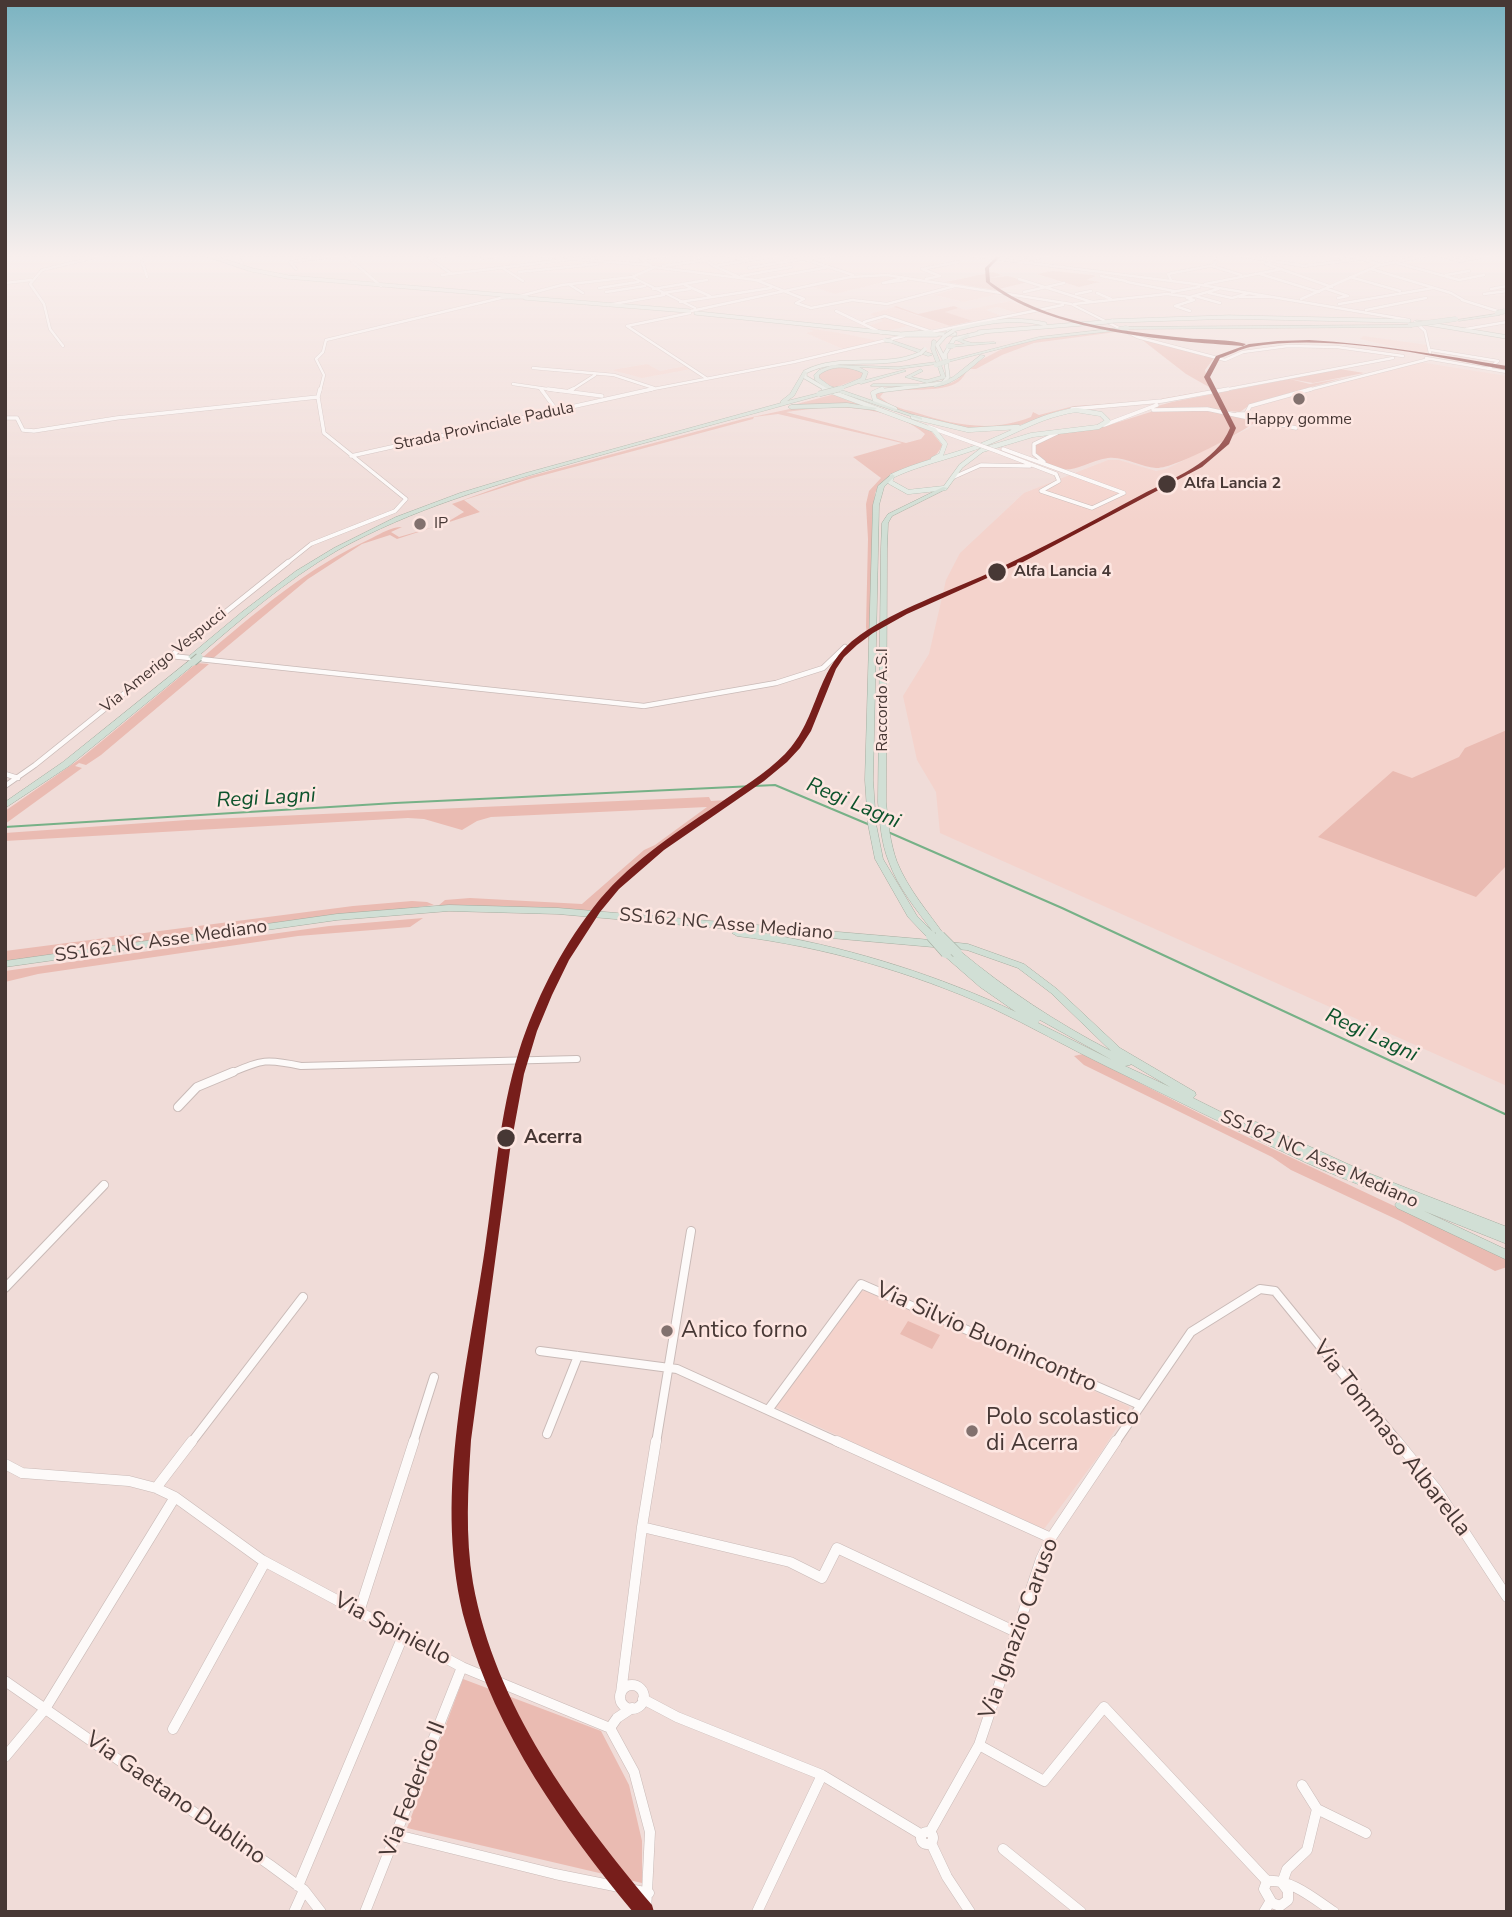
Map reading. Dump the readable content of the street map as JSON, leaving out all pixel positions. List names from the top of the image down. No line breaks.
{"streets":{"highway":["Raccordo A.S.I","SS162 NC Asse Mediano"],"street":["Strada Provinciale Padula","Via Amerigo Vespucci","Via Silvio Buonincontro","Via Tommaso Albarella","Via Ignazio Caruso","Via Spiniello","Via Federico II","Via Gaetano Dublino"]},"crossings":[["Strada Provinciale Padula","Via Amerigo Vespucci"],["Via Silvio Buonincontro","Via Ignazio Caruso"],["Via Tommaso Albarella","Via Ignazio Caruso"],["Via Spiniello","Via Federico II"]],"water":["Regi Lagni"],"places":["Happy gomme","Alfa Lancia 2","IP","Alfa Lancia 4","Acerra","Antico forno","Polo scolastico di Acerra"]}
